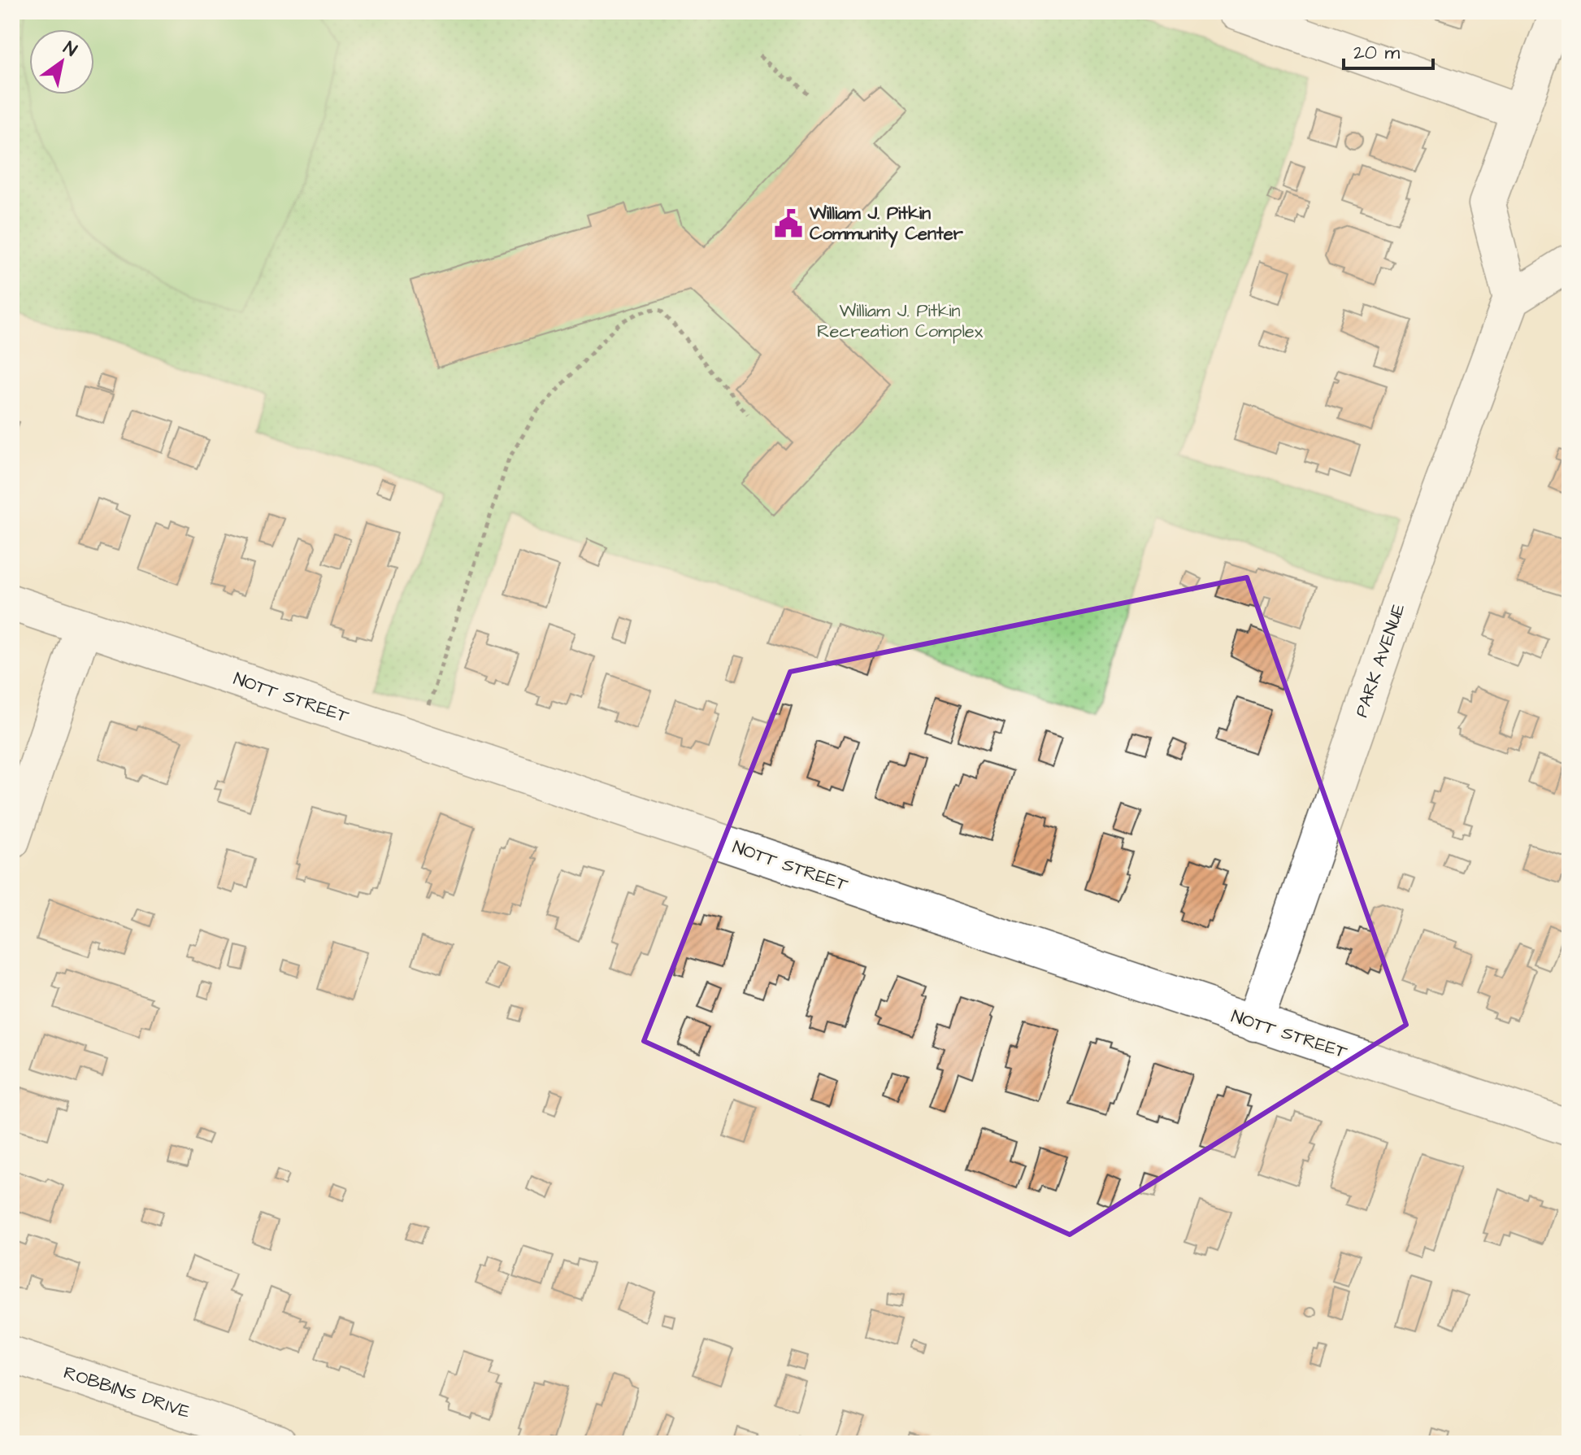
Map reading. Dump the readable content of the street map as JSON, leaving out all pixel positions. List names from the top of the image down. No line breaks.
{"streets":{"street":["PARK AVENUE","NOTT STREET","ROBBINS DRIVE"]},"crossings":[["PARK AVENUE","NOTT STREET"]],"parks":["William J. Pitkin Recreation Complex"],"places":{"public building":["William J. Pitkin Community Center"]},"scale_bar":"20 m","north":"top right"}
